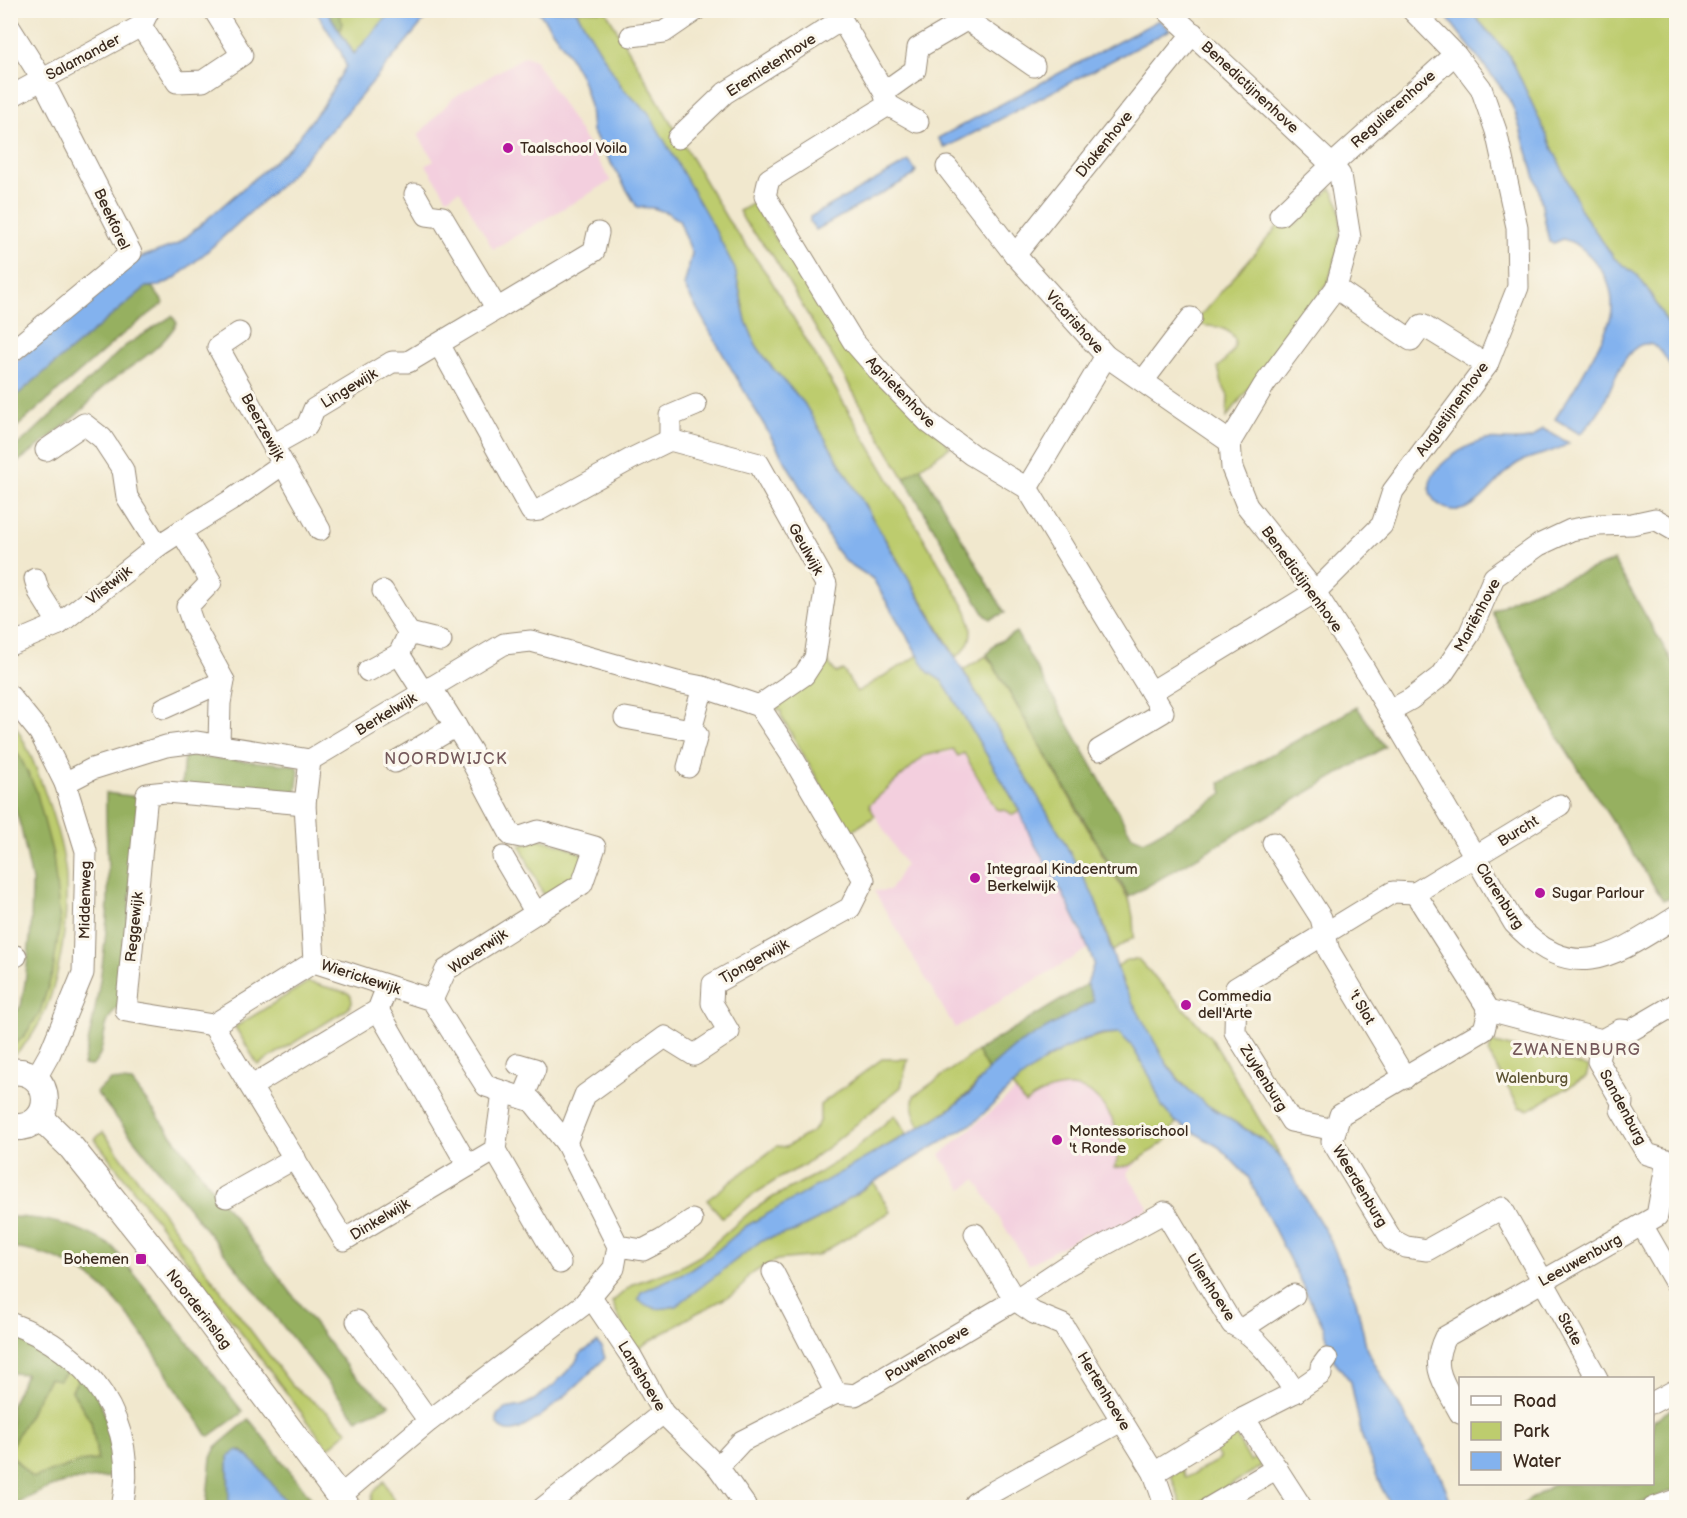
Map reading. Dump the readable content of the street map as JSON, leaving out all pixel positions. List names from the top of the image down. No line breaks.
{"streets":{"main road":["Noorderinslag"],"street":["Salamander","Eremietenhove","Benedictijnenhove","Regulierenhove","Diakenhove","Beekforel","Vicarishove","Lingewijk","Agnietenhove","Augustijnenhove","Beerzewijk","Geulwijk","Vlistwijk","Mariënhove","Berkelwijk","Burcht","Clarenburg","Middenweg","Reggewijk","Waverwijk","Tjongerwijk","Wierickewijk","'t Slot","Zuylenburg","Sandenburg","Weerdenburg","Dinkelwijk","Leeuwenburg","Uilenhoeve","State","Pauwenhoeve","Lamshoeve","Hertenhoeve"]},"crossings":[["Salamander","Beekforel"],["Benedictijnenhove","Regulierenhove"],["Benedictijnenhove","Diakenhove"],["Benedictijnenhove","Augustijnenhove"],["Benedictijnenhove","Mariënhove"],["Benedictijnenhove","Clarenburg"],["Regulierenhove","Augustijnenhove"],["Diakenhove","Vicarishove"],["Vicarishove","Agnietenhove"],["Lingewijk","Beerzewijk"],["Geulwijk","Berkelwijk"],["Geulwijk","Tjongerwijk"],["Mariënhove","Clarenburg"],["Berkelwijk","Waverwijk"],["Berkelwijk","Tjongerwijk"],["Berkelwijk","Wierickewijk"],["Burcht","Clarenburg"],["Burcht","Zuylenburg"],["Clarenburg","Zuylenburg"],["Reggewijk","Wierickewijk"],["Reggewijk","Dinkelwijk"],["Waverwijk","Wierickewijk"],["'t Slot","Zuylenburg"],["'t Slot","Weerdenburg"],["Zuylenburg","Weerdenburg"],["Sandenburg","Leeuwenburg"],["Weerdenburg","Leeuwenburg"],["Weerdenburg","State"],["Leeuwenburg","State"],["Uilenhoeve","Pauwenhoeve"],["Uilenhoeve","Hertenhoeve"],["Pauwenhoeve","Lamshoeve"],["Pauwenhoeve","Hertenhoeve"]],"districts":["NOORDWIJCK","ZWANENBURG"],"parks":["Walenburg"],"places":{"other":["Taalschool Voila","Integraal Kindcentrum Berkelwijk","Sugar Parlour","Commedia dell'Arte","Montessorischool 't Ronde"],"transit":["Bohemen"]},"legend":["Road","Park","Water"]}
